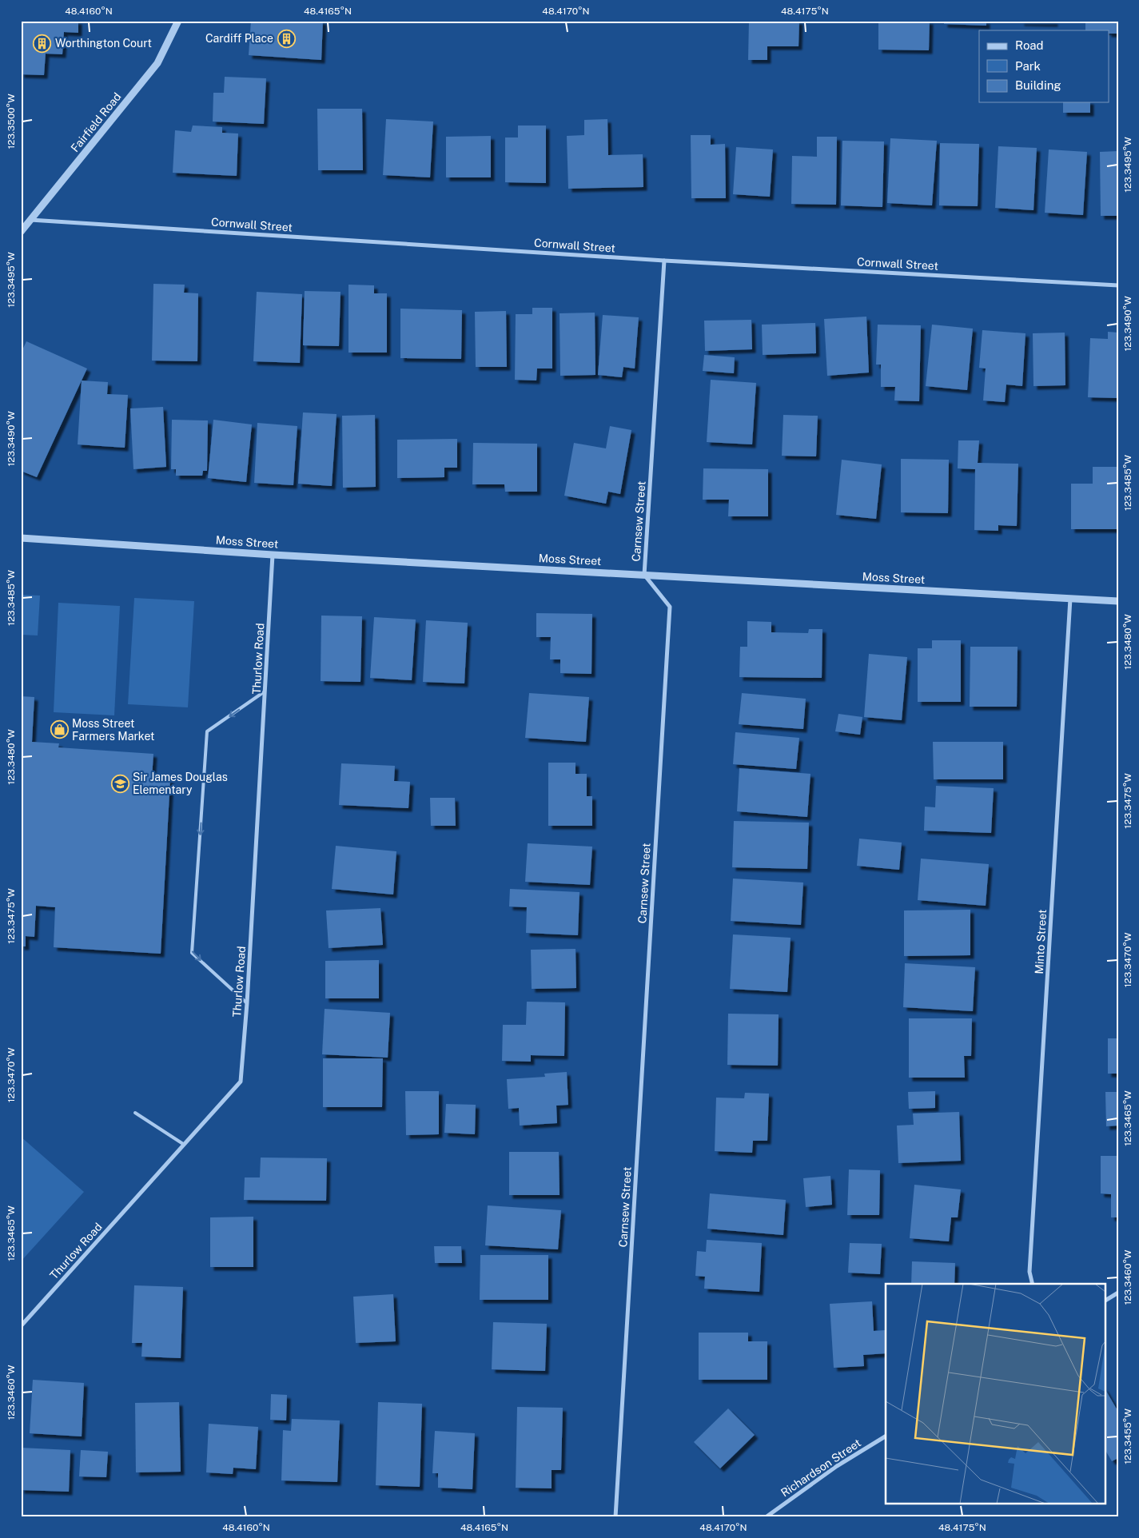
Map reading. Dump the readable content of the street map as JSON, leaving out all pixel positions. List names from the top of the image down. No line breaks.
{"streets":{"street":["Fairfield Road","Cornwall Street","Carnsew Street","Moss Street","Thurlow Road","Minto Street","Richardson Street"]},"crossings":[["Fairfield Road","Cornwall Street"],["Cornwall Street","Carnsew Street"],["Carnsew Street","Moss Street"],["Moss Street","Thurlow Road"],["Moss Street","Minto Street"]],"places":{"building":["Cardiff Place","Worthington Court"],"shop":["Moss Street Farmers Market"],"school or university":["Sir James Douglas Elementary"]},"legend":["Road","Park","Building"],"coordinates":["48.4160°N","48.4165°N","48.4170°N","48.4175°N","123.3500°W","123.3495°W","123.3490°W","123.3485°W","123.3480°W","123.3475°W","123.3470°W","123.3465°W","123.3460°W","123.3455°W"]}
